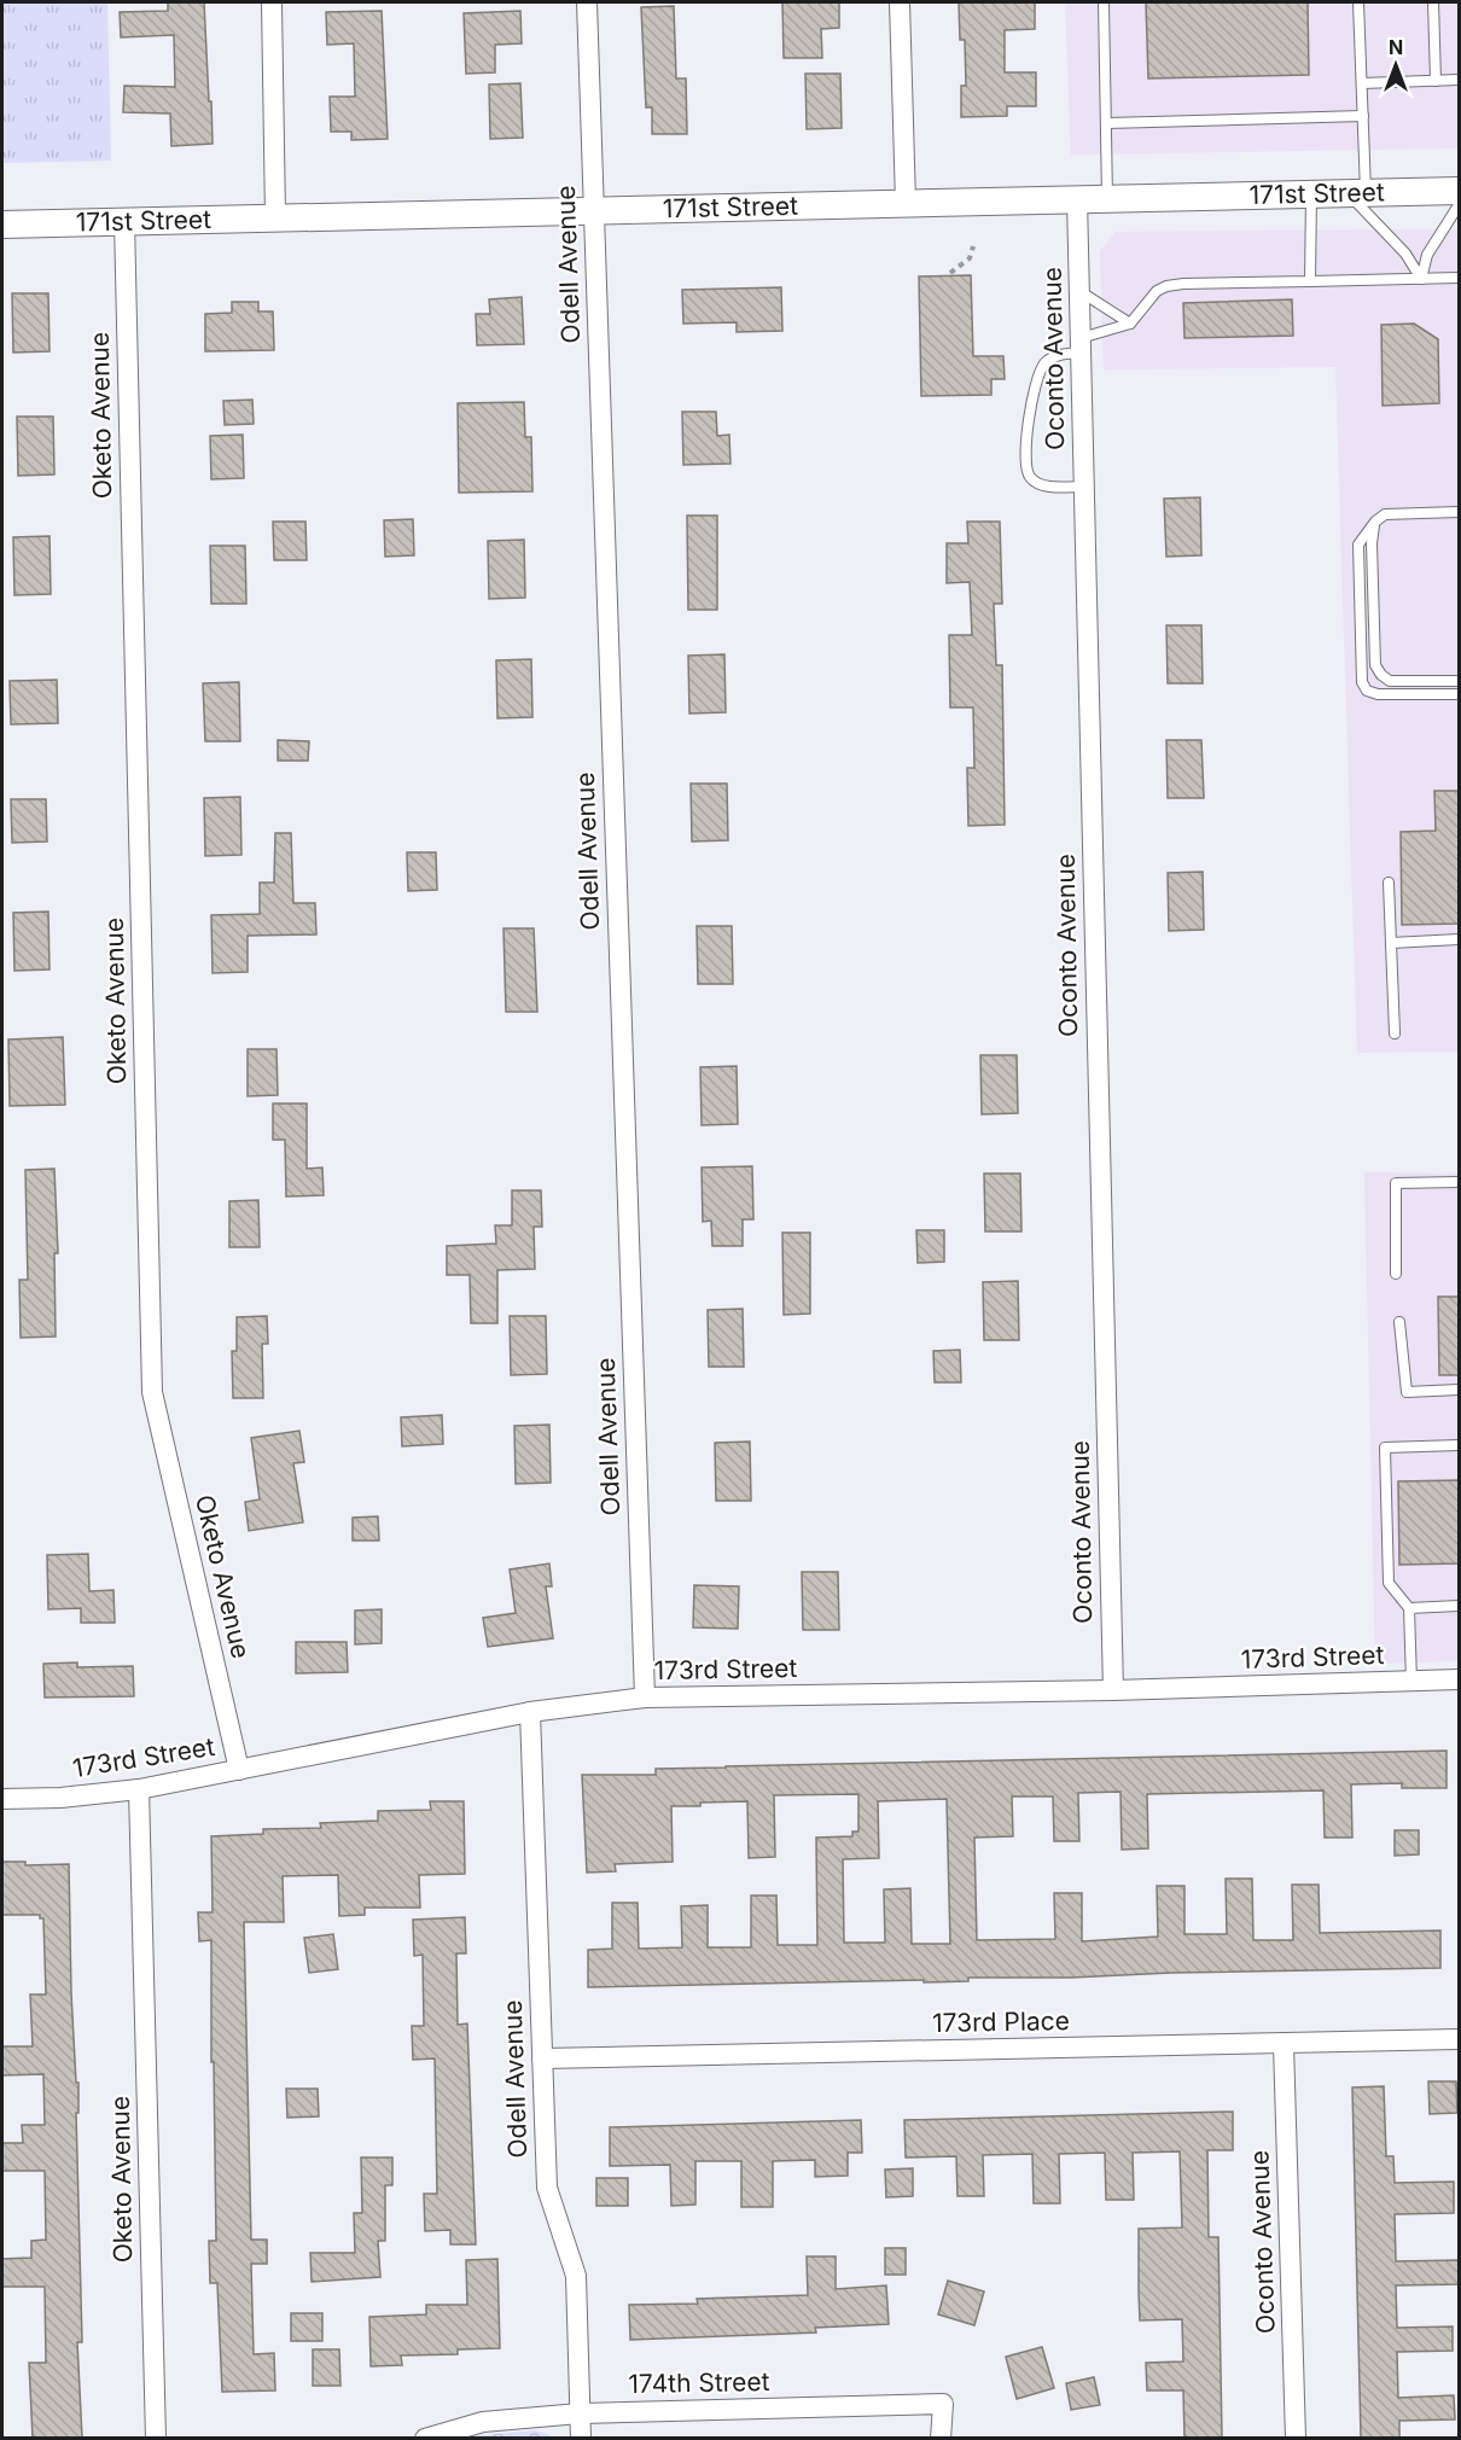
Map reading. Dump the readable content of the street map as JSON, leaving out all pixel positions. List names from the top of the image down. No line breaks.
{"streets":{"street":["171st Street","Odell Avenue","Oconto Avenue","Oketo Avenue","173rd Street","173rd Place","174th Street"]},"crossings":[["171st Street","Odell Avenue"],["171st Street","Oconto Avenue"],["171st Street","Oketo Avenue"],["Odell Avenue","173rd Street"],["Odell Avenue","173rd Place"],["Odell Avenue","174th Street"],["Oconto Avenue","173rd Street"],["Oconto Avenue","173rd Place"],["Oketo Avenue","173rd Street"]],"north":"top"}
